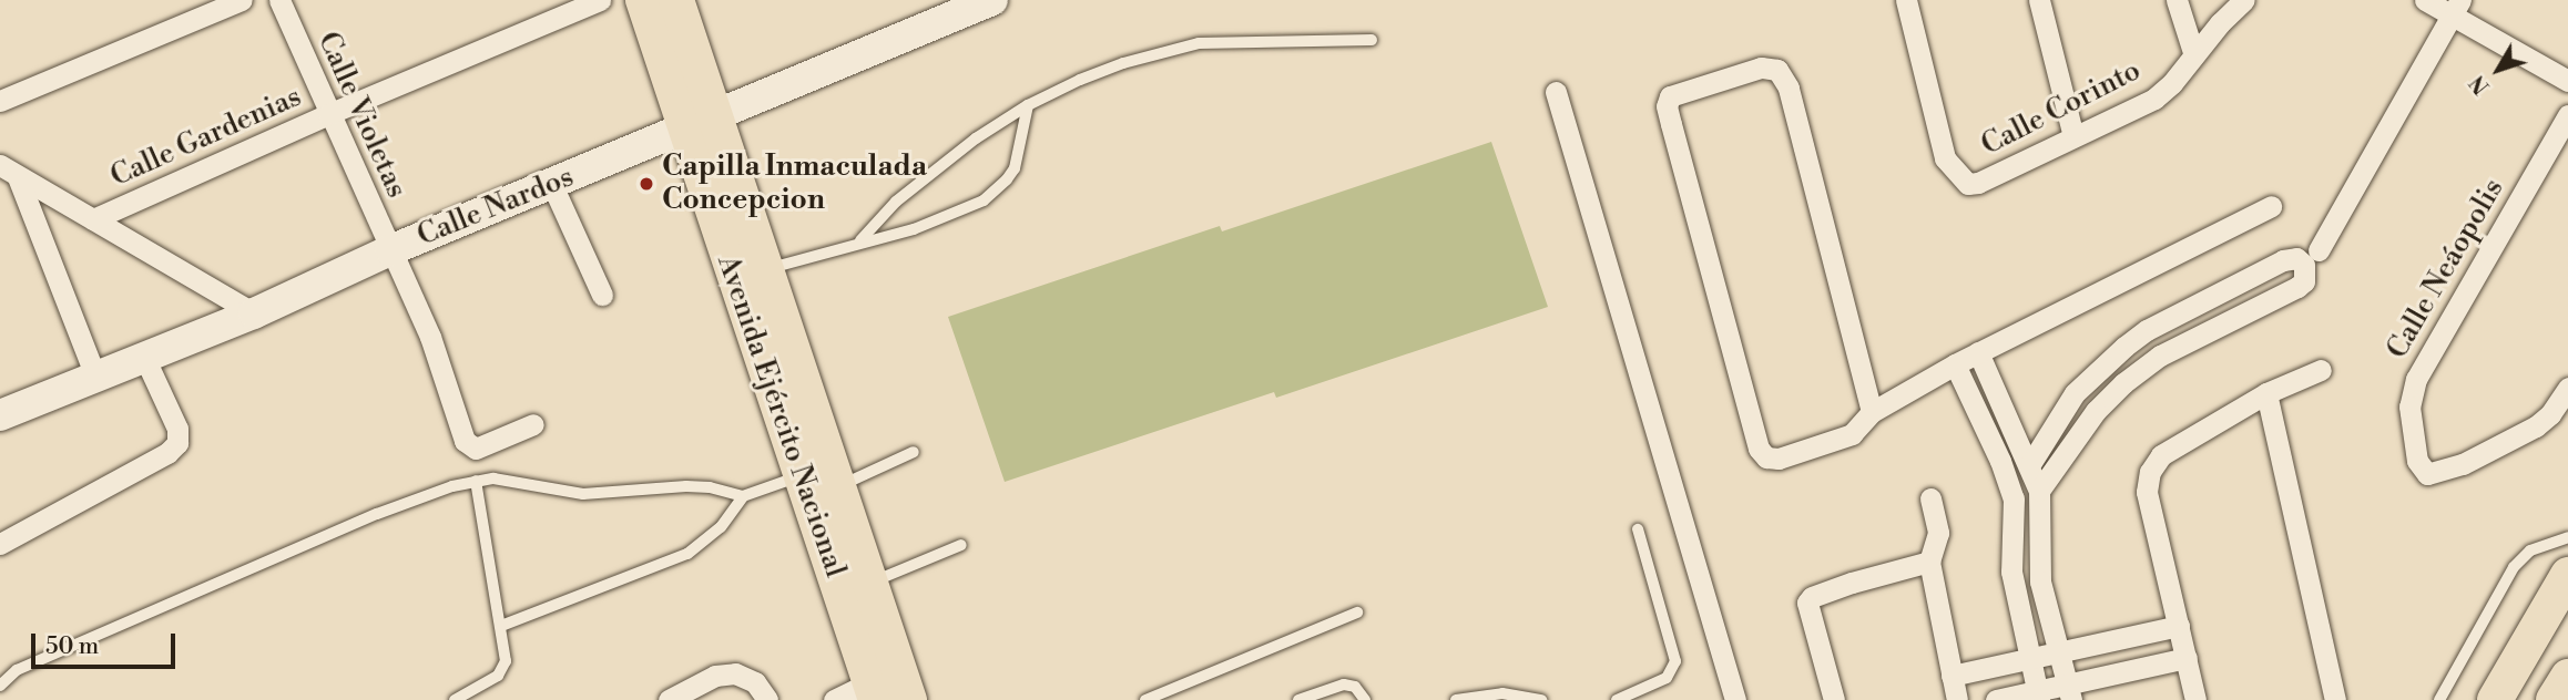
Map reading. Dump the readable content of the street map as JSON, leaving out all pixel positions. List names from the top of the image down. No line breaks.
{"streets":{"main road":["Avenida Ejército Nacional"],"street":["Calle Corinto","Calle Violetas","Calle Gardenias","Calle Nardos","Calle Neáopolis"]},"crossings":[["Calle Violetas","Calle Gardenias"],["Calle Violetas","Calle Nardos"],["Calle Nardos","Avenida Ejército Nacional"]],"places":["Capilla Inmaculada Concepcion"],"scale_bar":"50 m","north":"bottom left"}
